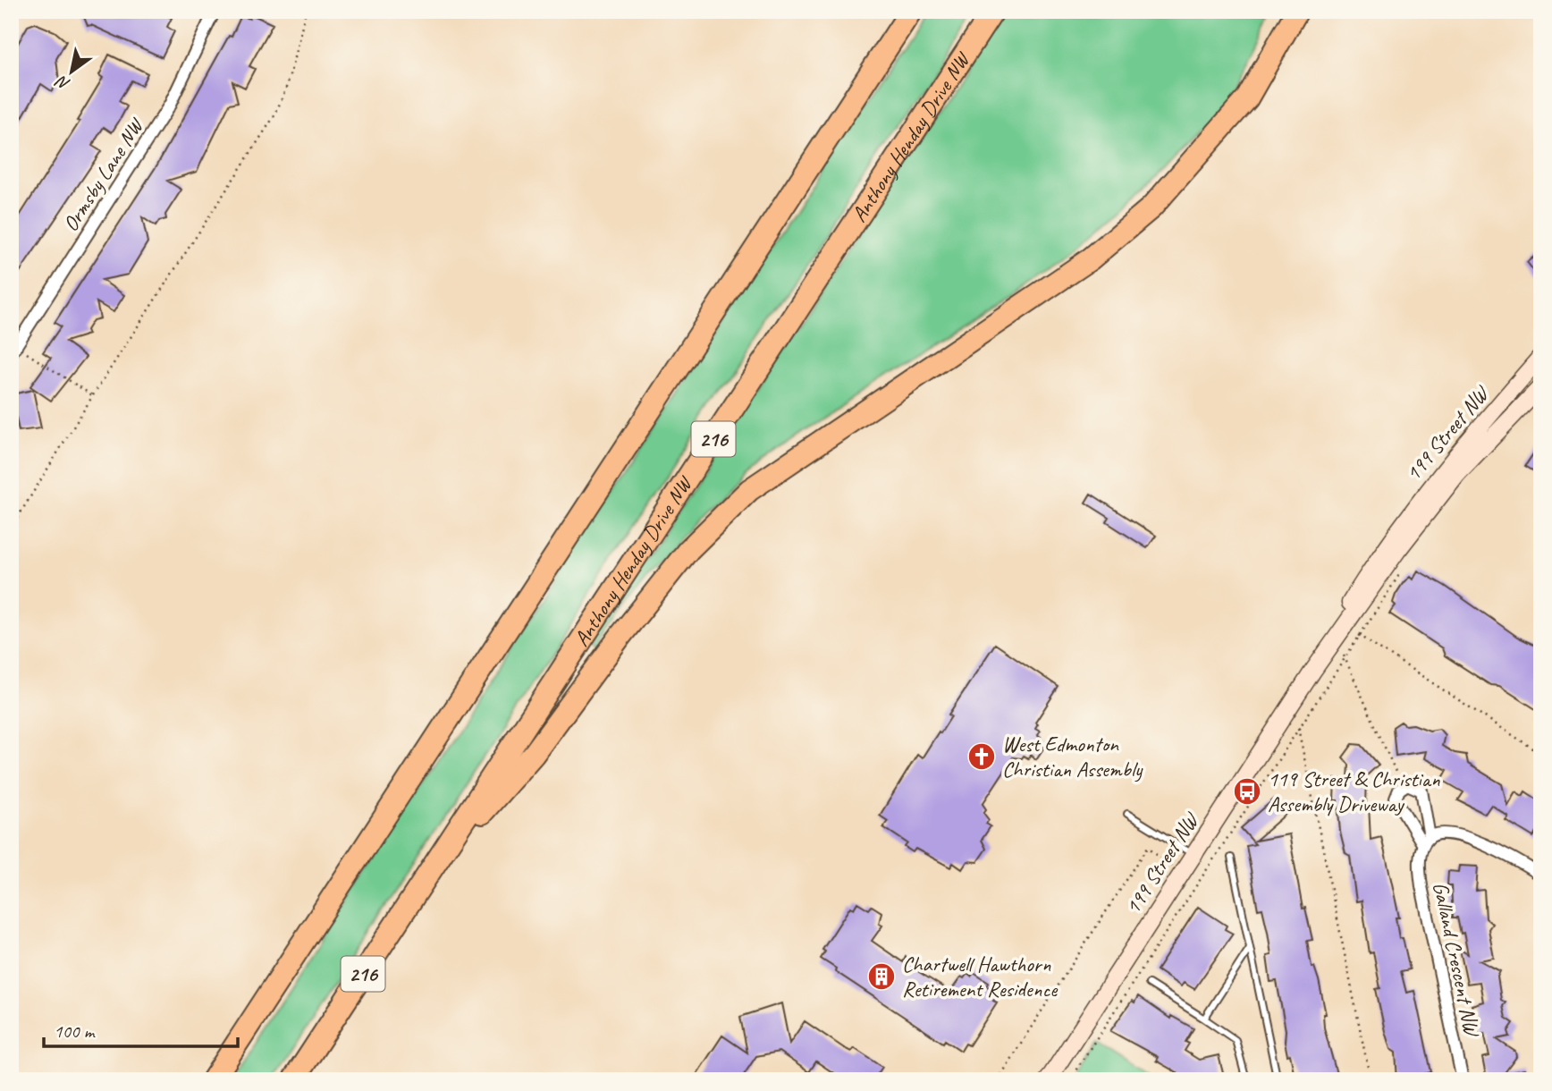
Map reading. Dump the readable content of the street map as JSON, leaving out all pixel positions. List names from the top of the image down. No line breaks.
{"streets":{"highway":["Anthony Henday Drive NW","216"],"main road":["199 Street NW"],"street":["Ormsby Lane NW","Galland Crescent NW"]},"places":{"church":["West Edmonton Christian Assembly"],"bus stop":["119 Street & Christian Assembly Driveway"],"building":["Chartwell Hawthorn Retirement Residence"]},"scale_bar":"100 m","north":"bottom left"}
